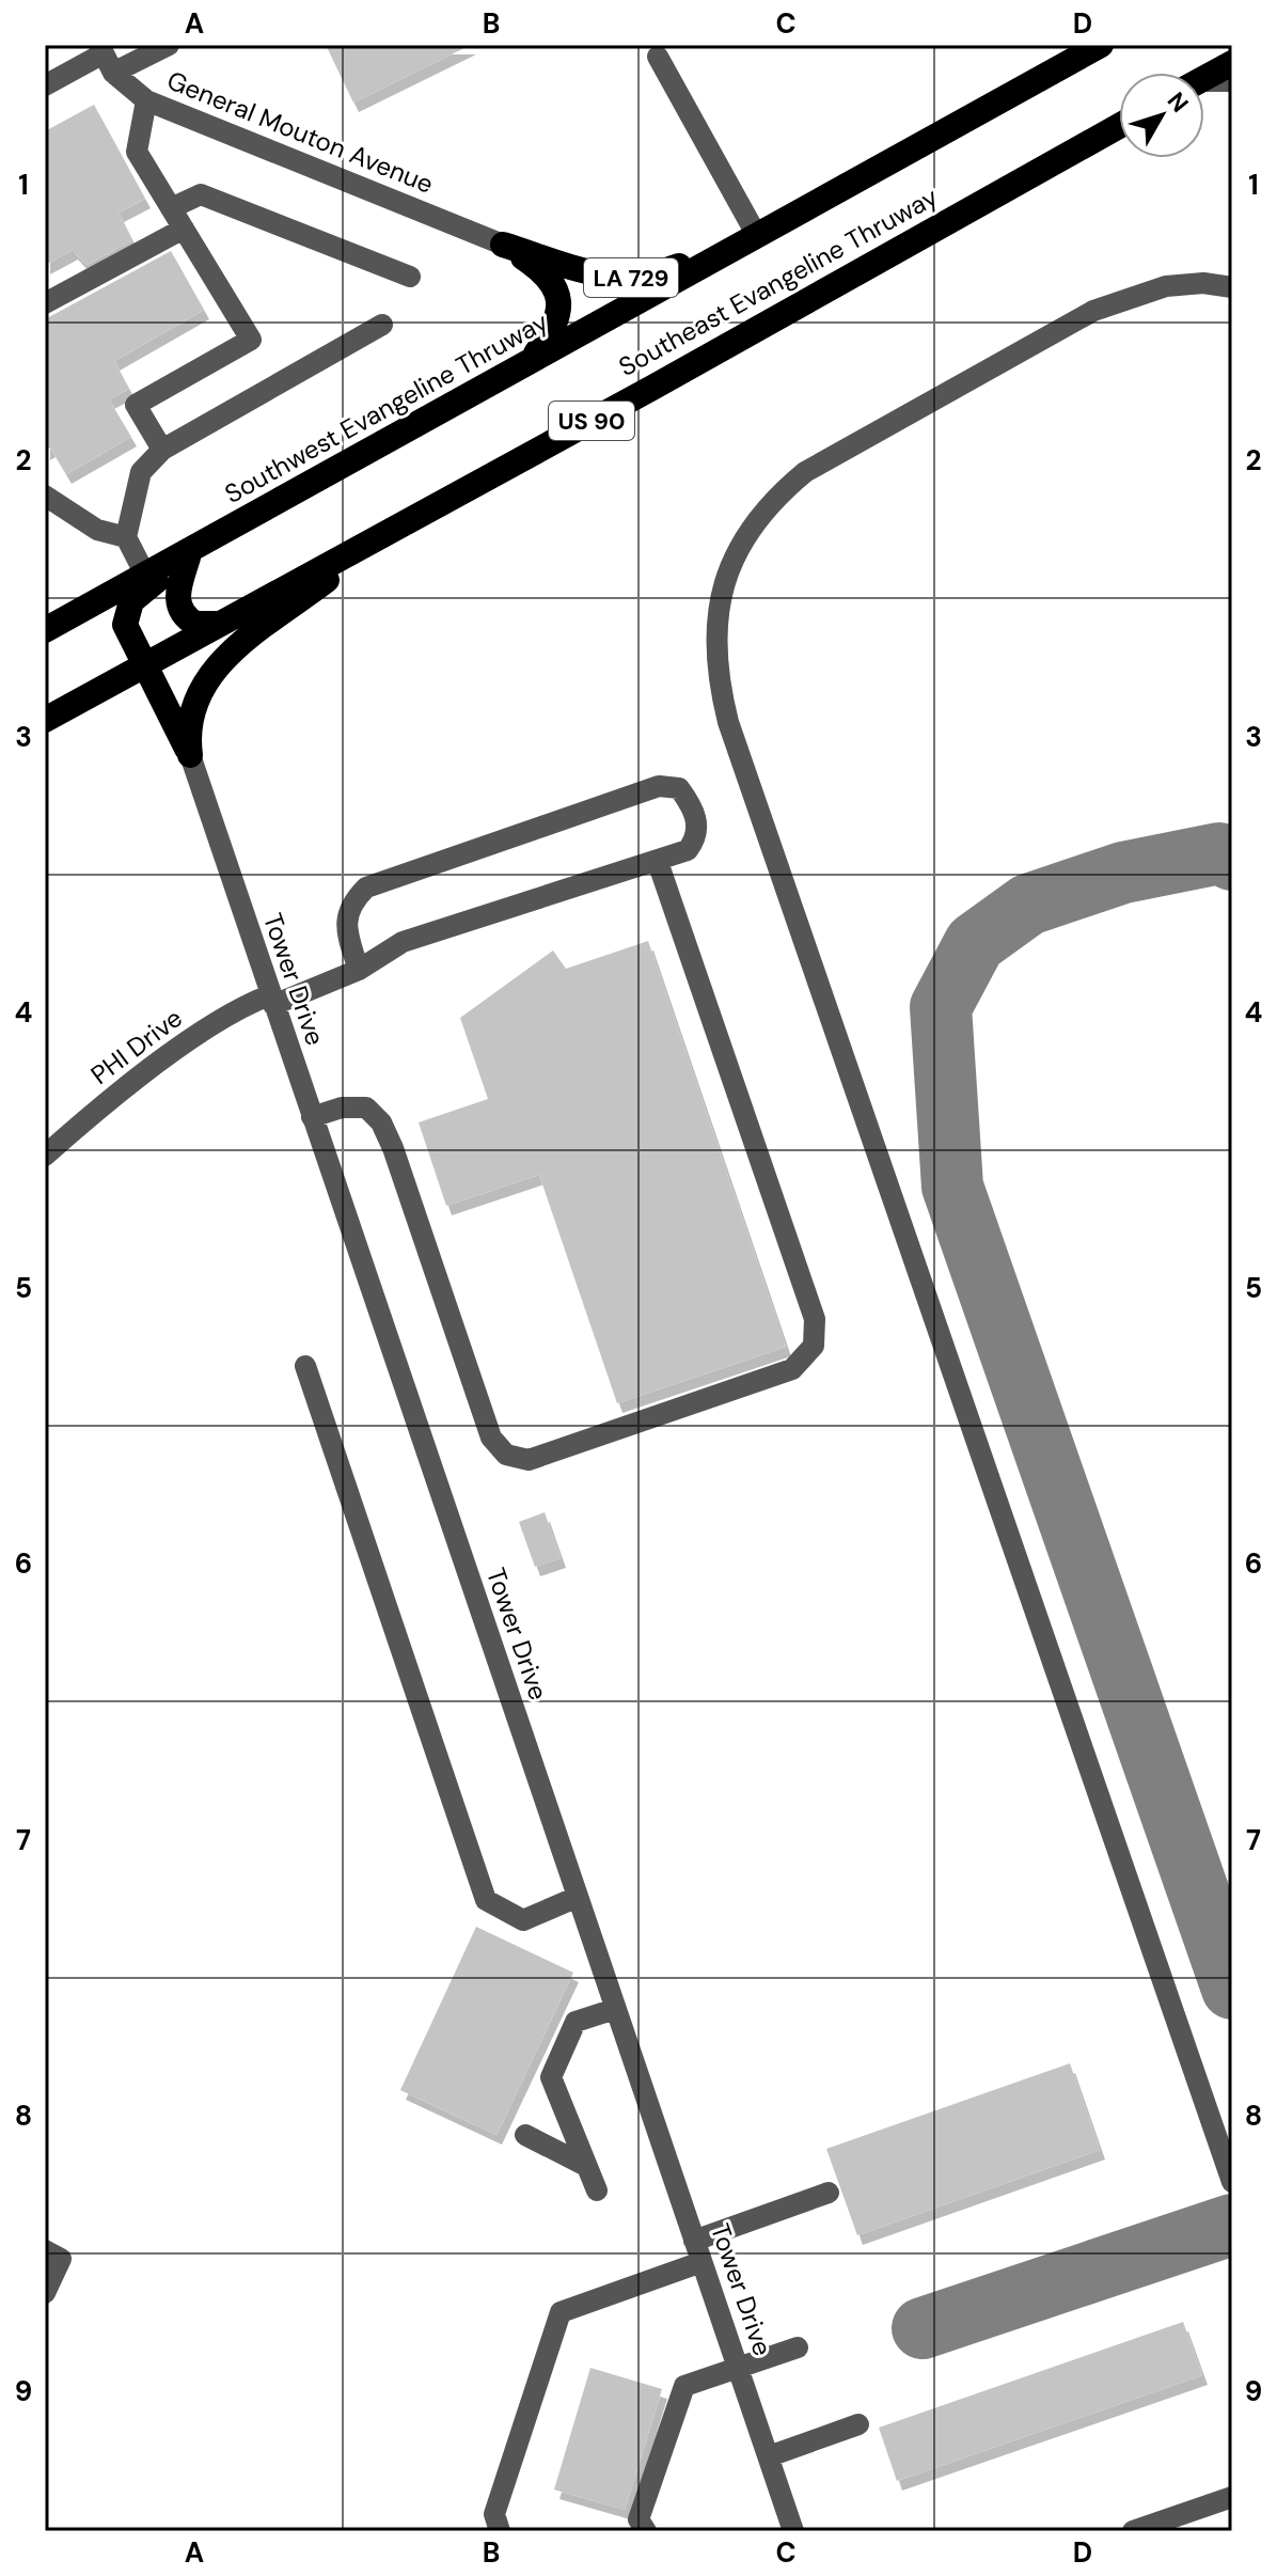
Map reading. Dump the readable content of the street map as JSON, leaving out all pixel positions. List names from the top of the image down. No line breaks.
{"streets":{"highway":["LA 729","Southeast Evangeline Thruway","Southwest Evangeline Thruway","US 90"],"street":["General Mouton Avenue","Tower Drive","PHI Drive"]},"crossings":[["General Mouton Avenue","LA 729"],["LA 729","Southeast Evangeline Thruway"],["LA 729","Southwest Evangeline Thruway"],["Southeast Evangeline Thruway","Southwest Evangeline Thruway"],["Tower Drive","PHI Drive"]],"north":"top right","grid":{"columns":["A","B","C","D"],"rows":["1","2","3","4","5","6","7","8","9"]}}
